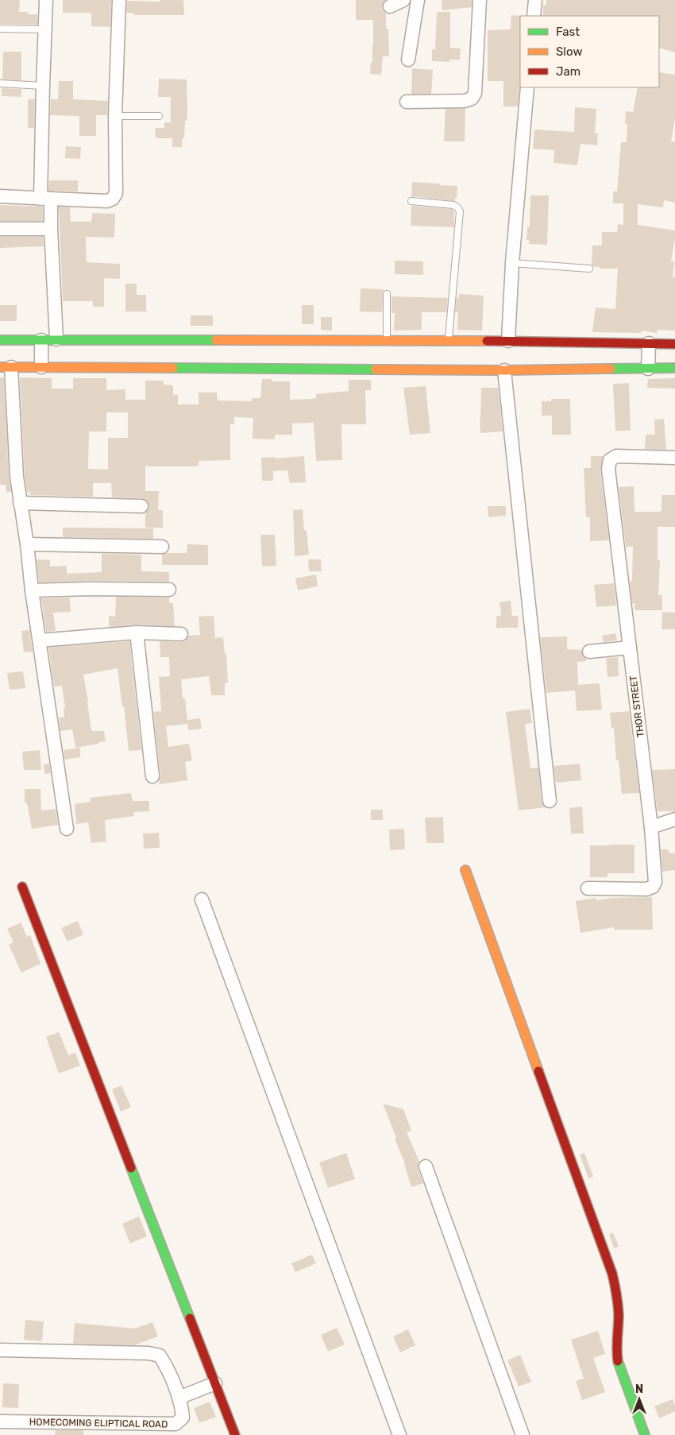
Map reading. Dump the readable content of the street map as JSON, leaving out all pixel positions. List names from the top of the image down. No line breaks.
{"streets":{"street":["THOR STREET","HOMECOMING ELIPTICAL ROAD"]},"legend":["Fast","Slow","Jam"],"north":"top"}
